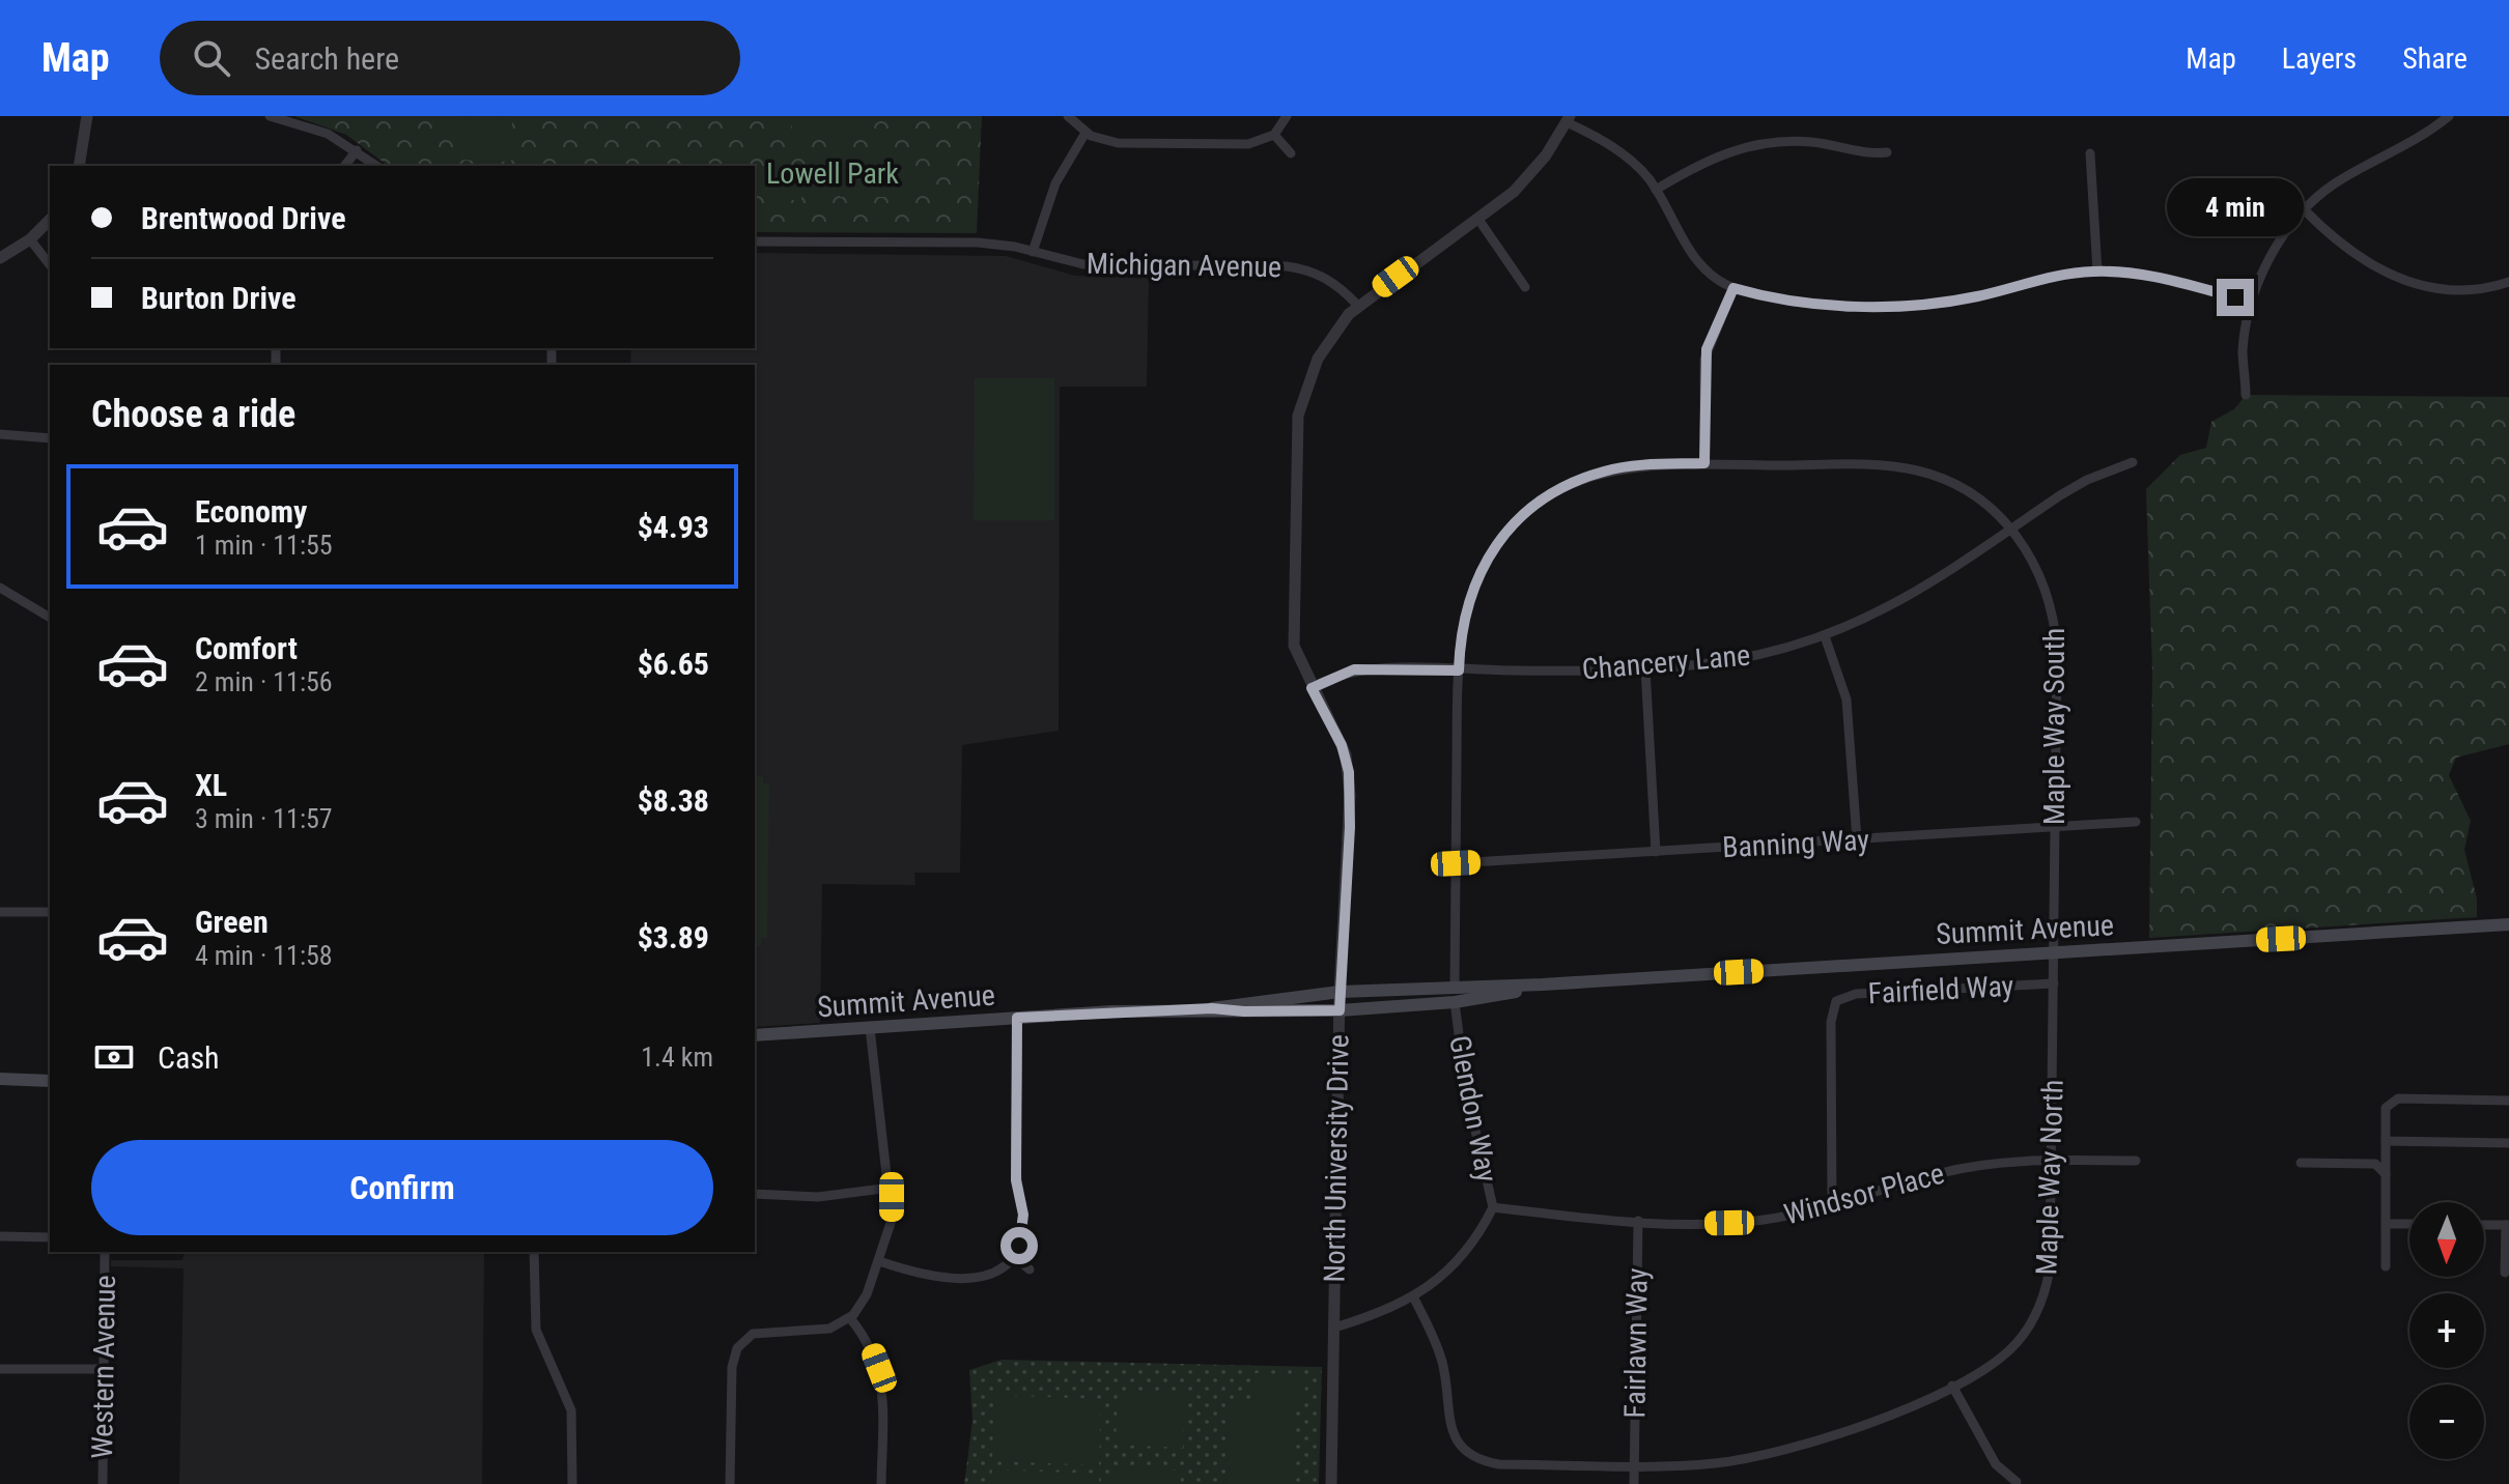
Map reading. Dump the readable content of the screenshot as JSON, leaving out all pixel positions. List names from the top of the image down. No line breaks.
{"streets":{"main road":["Summit Avenue"],"street":["Michigan Avenue","Chancery Lane","Maple Way South","Banning Way","Fairfield Way","Glendon Way","North University Drive","Maple Way North","Windsor Place","Fairlawn Way","Western Avenue"]},"crossings":[["Michigan Avenue","North University Drive"],["Chancery Lane","Maple Way South"],["Chancery Lane","North University Drive"],["Maple Way South","Banning Way"],["Maple Way South","Summit Avenue"],["Maple Way South","Glendon Way"],["Maple Way South","Maple Way North"],["Summit Avenue","Glendon Way"],["Summit Avenue","North University Drive"],["Summit Avenue","Maple Way North"],["Fairfield Way","Maple Way North"],["Fairfield Way","Windsor Place"],["Glendon Way","North University Drive"],["Glendon Way","Maple Way North"],["Glendon Way","Windsor Place"],["Maple Way North","Windsor Place"],["Maple Way North","Fairlawn Way"],["Windsor Place","Fairlawn Way"]],"parks":["Lowell Park"],"north":"bottom","page":{"header":"Map","search":"Search here","nav":["Map","Layers","Share"],"banner":["Brentwood Drive","Burton Drive"],"bubble":"4 min","heading":"Choose a ride","list":[{"name":"Economy","note":"1 min · 11:55","value":"$4.93"},{"name":"Comfort","note":"2 min · 11:56","value":"$6.65"},{"name":"XL","note":"3 min · 11:57","value":"$8.38"},{"name":"Green","note":"4 min · 11:58","value":"$3.89"}],"pay":["Cash","1.4 km"],"buttons":"Confirm","map_buttons":["+","−"]}}
